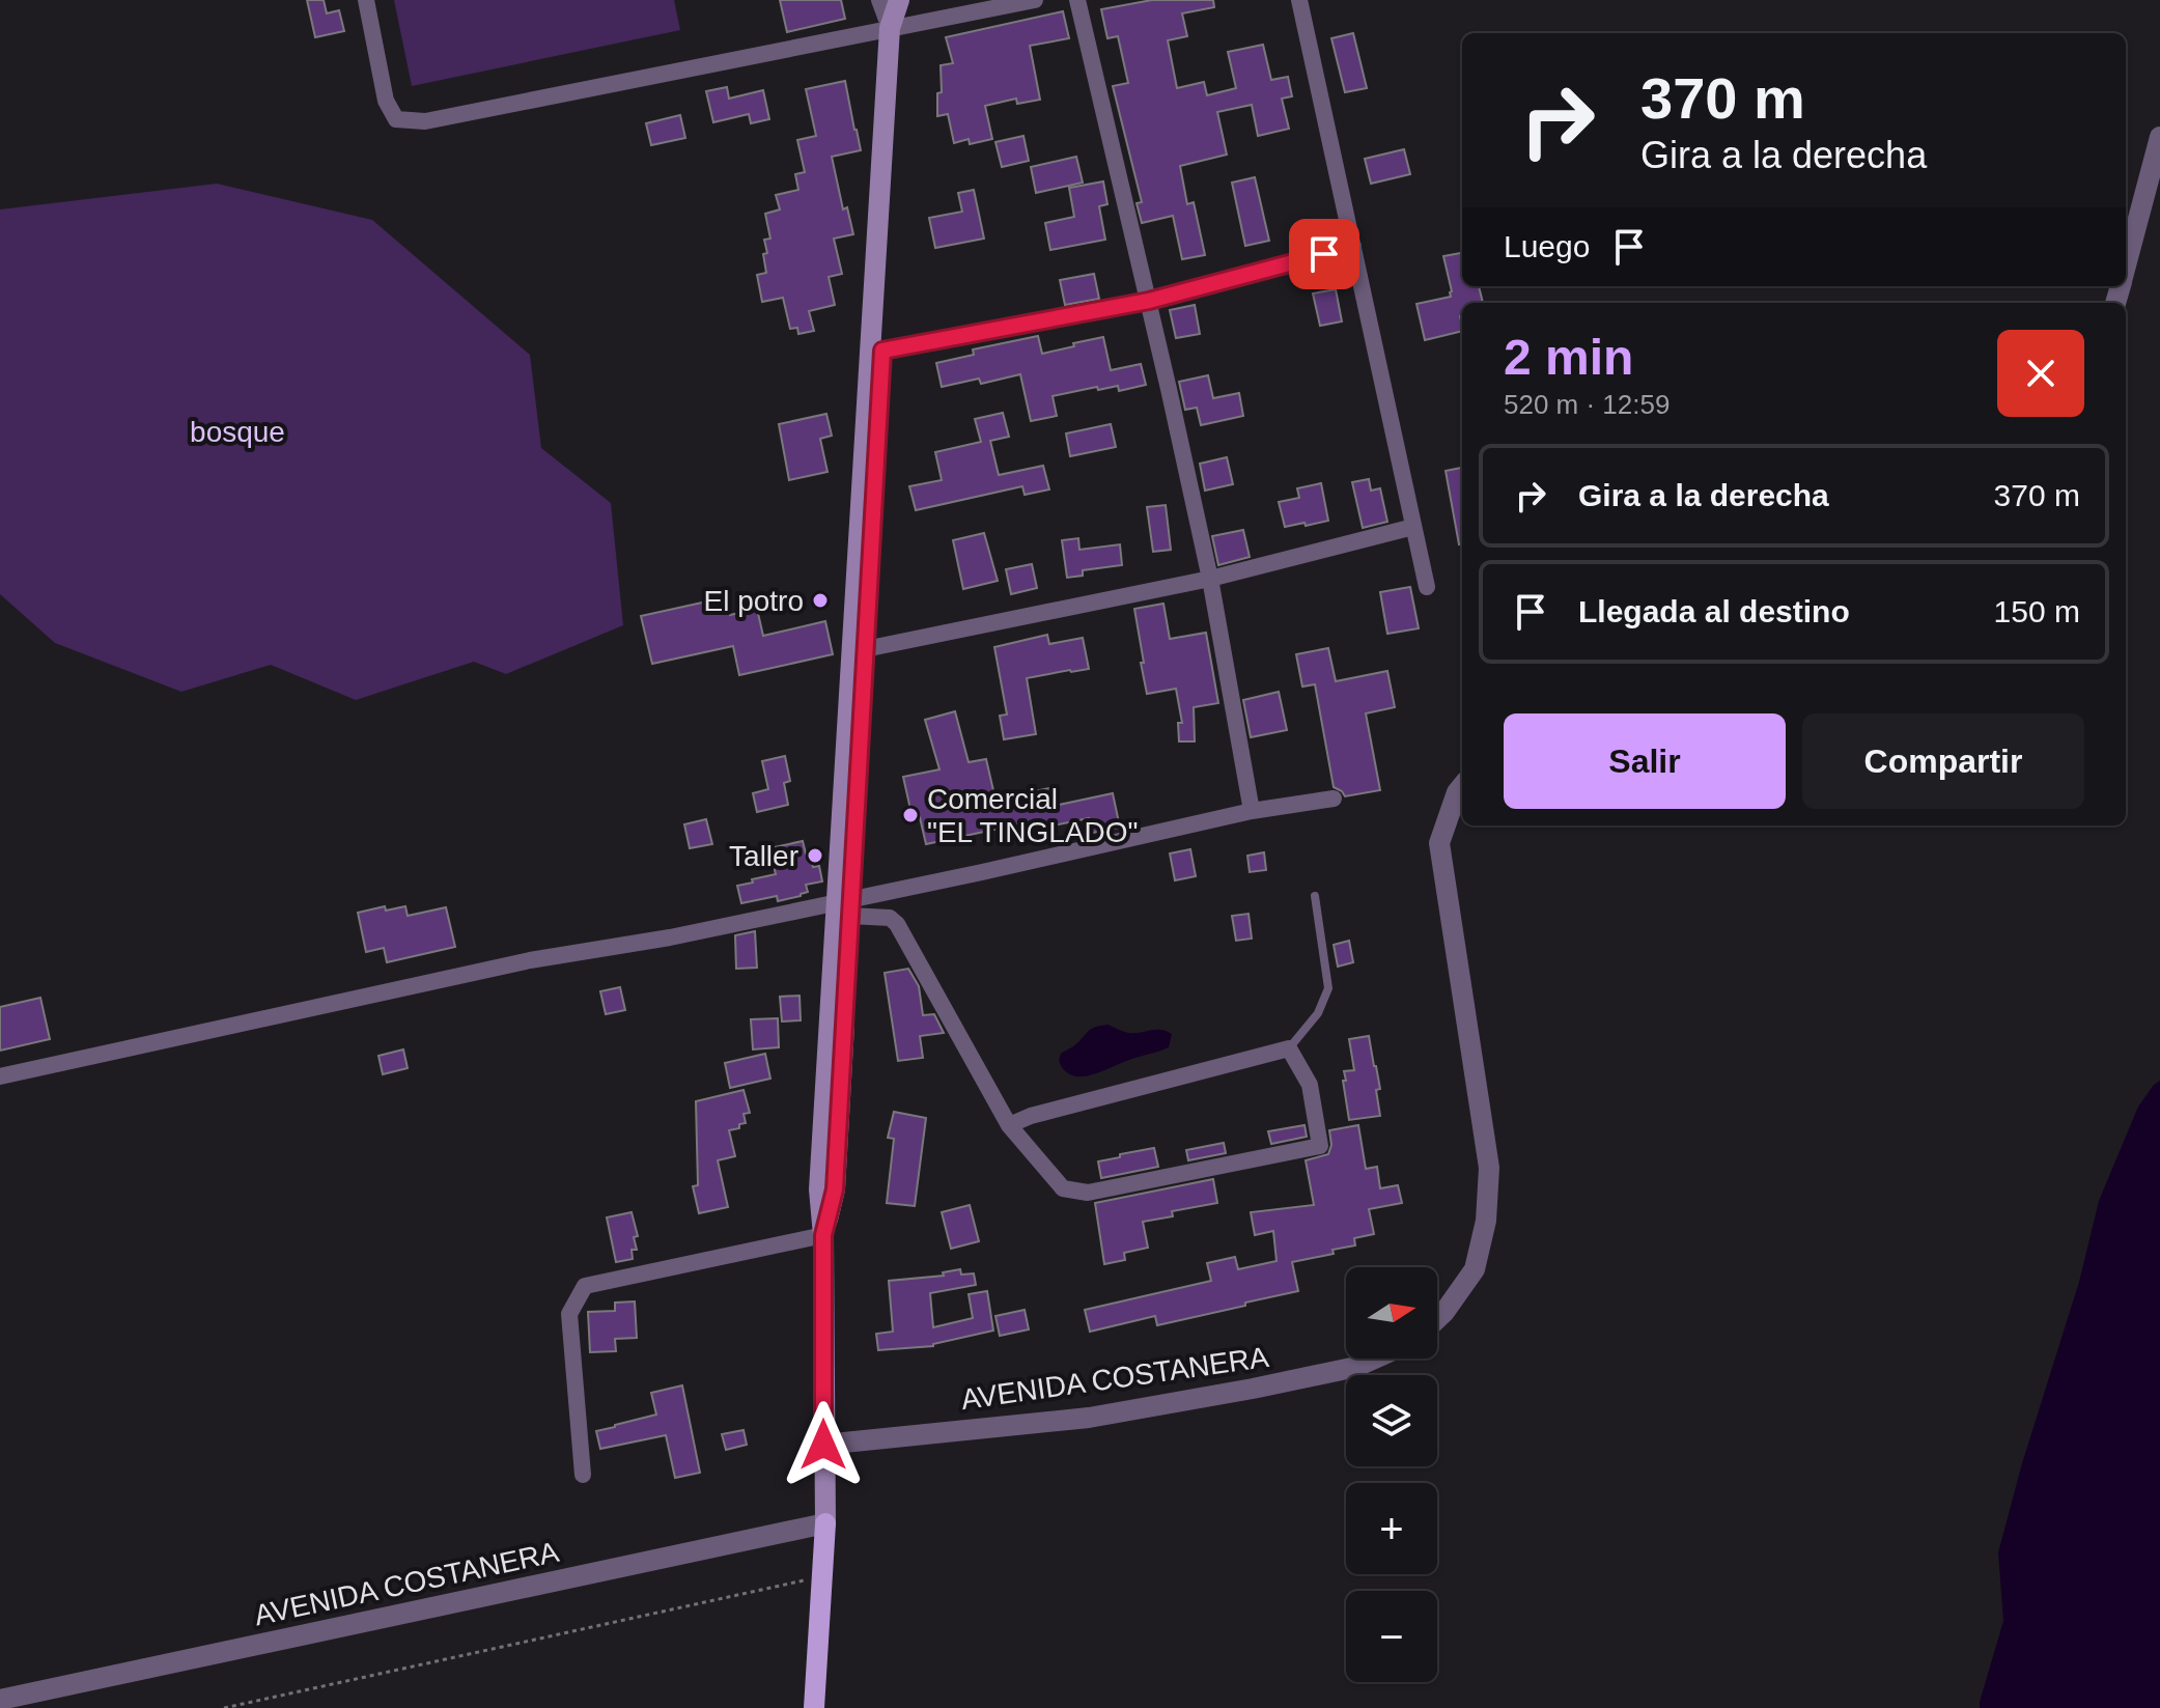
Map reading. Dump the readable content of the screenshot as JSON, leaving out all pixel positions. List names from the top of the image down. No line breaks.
{"streets":{"street":["AVENIDA COSTANERA"]},"parks":["bosque"],"places":["El potro","Comercial \"EL TINGLADO\"","Taller"],"north":"right","page":{"turn":["370 m","Gira a la derecha"],"then":"Luego","heading":["2 min","520 m · 12:59"],"list":[{"name":"Gira a la derecha","value":"370 m"},{"name":"Llegada al destino","value":"150 m"}],"buttons":["Salir","Compartir"],"map_buttons":["+","−"]}}
